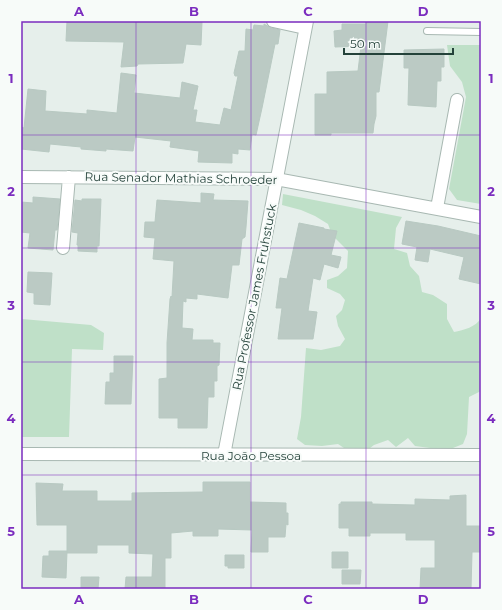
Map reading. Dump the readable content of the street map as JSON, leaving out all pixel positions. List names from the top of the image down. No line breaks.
{"streets":{"street":["Rua Senador Mathias Schroeder","Rua Professor James Fruhstuck","Rua João Pessoa"]},"crossings":[["Rua Senador Mathias Schroeder","Rua Professor James Fruhstuck"],["Rua Professor James Fruhstuck","Rua João Pessoa"]],"scale_bar":"50 m","grid":{"columns":["A","B","C","D"],"rows":["1","2","3","4","5"]}}
